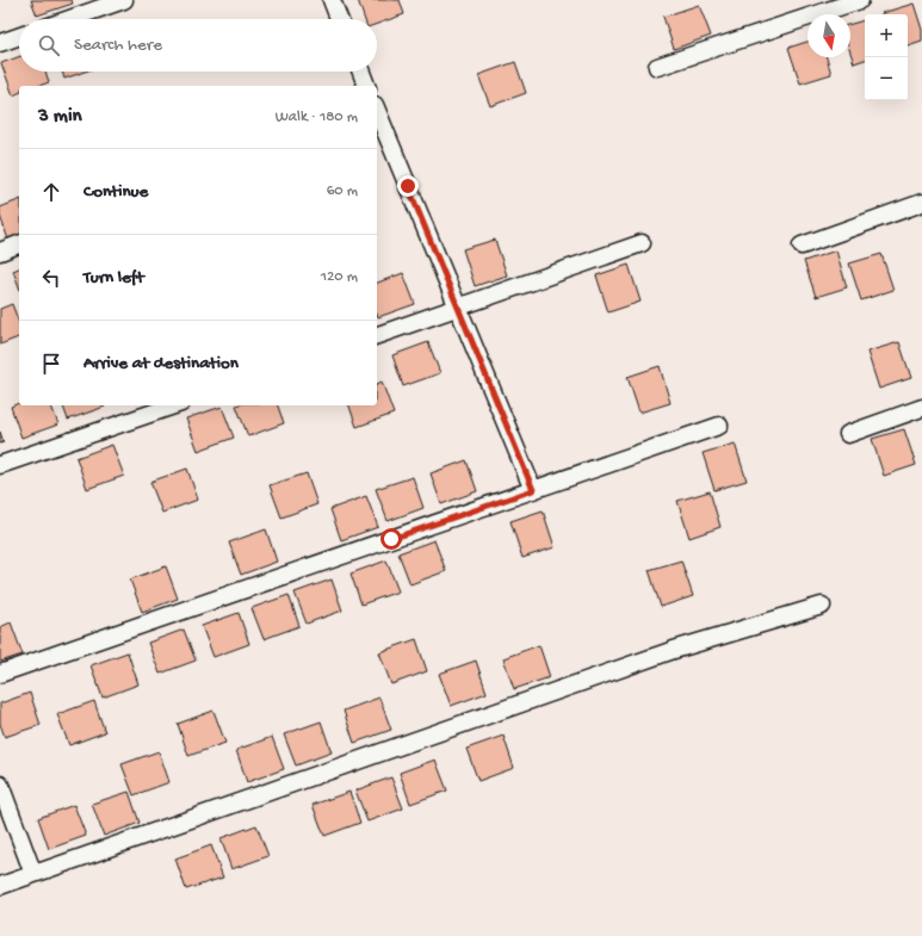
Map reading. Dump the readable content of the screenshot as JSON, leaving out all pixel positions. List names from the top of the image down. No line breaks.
{"north":"bottom","page":{"map_buttons":["+","−"],"search":"Search here","heading":["3 min","Walk · 180 m"],"list":[["Continue","60 m"],["Turn left","120 m"],"Arrive at destination"]}}
